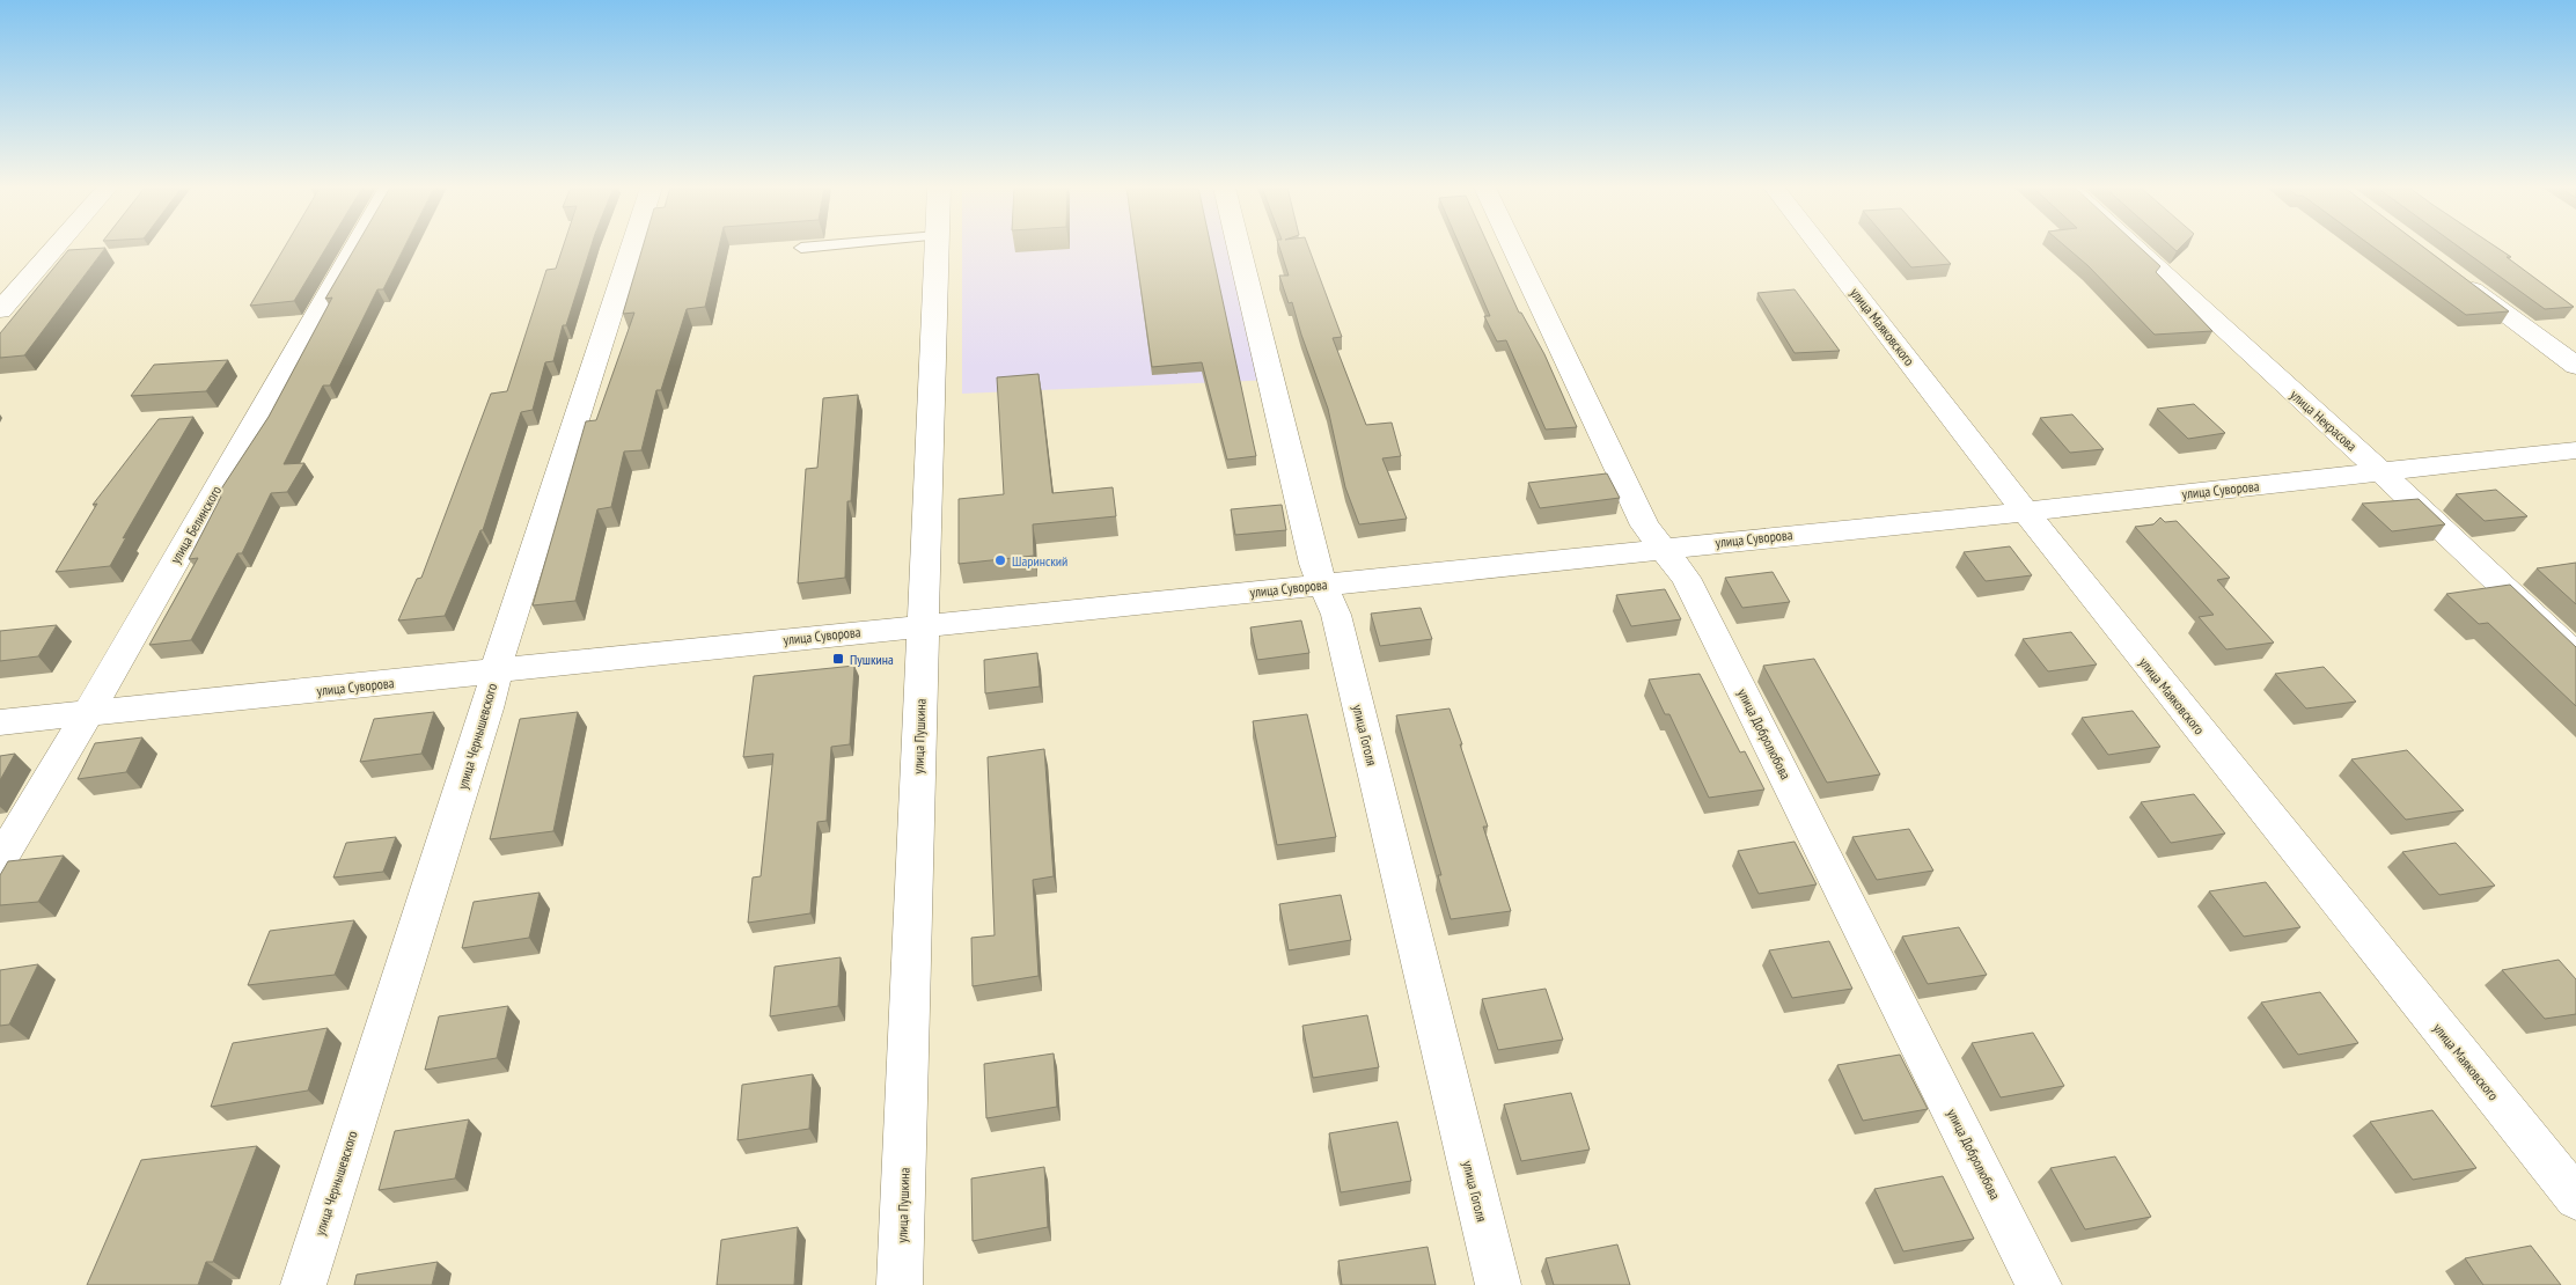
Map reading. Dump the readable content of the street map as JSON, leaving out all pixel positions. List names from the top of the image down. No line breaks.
{"streets":{"street":["улица Маяковского","улица Некрасова","улица Суворова","улица Белинского","улица Добролюбова","улица Гоголя","улица Чернышевского","улица Пушкина"]},"crossings":[["улица Маяковского","улица Суворова"],["улица Некрасова","улица Суворова"],["улица Суворова","улица Белинского"],["улица Суворова","улица Добролюбова"],["улица Суворова","улица Гоголя"],["улица Суворова","улица Чернышевского"],["улица Суворова","улица Пушкина"]],"places":{"other":["Шаринский"],"transit":["Пушкина"]}}
